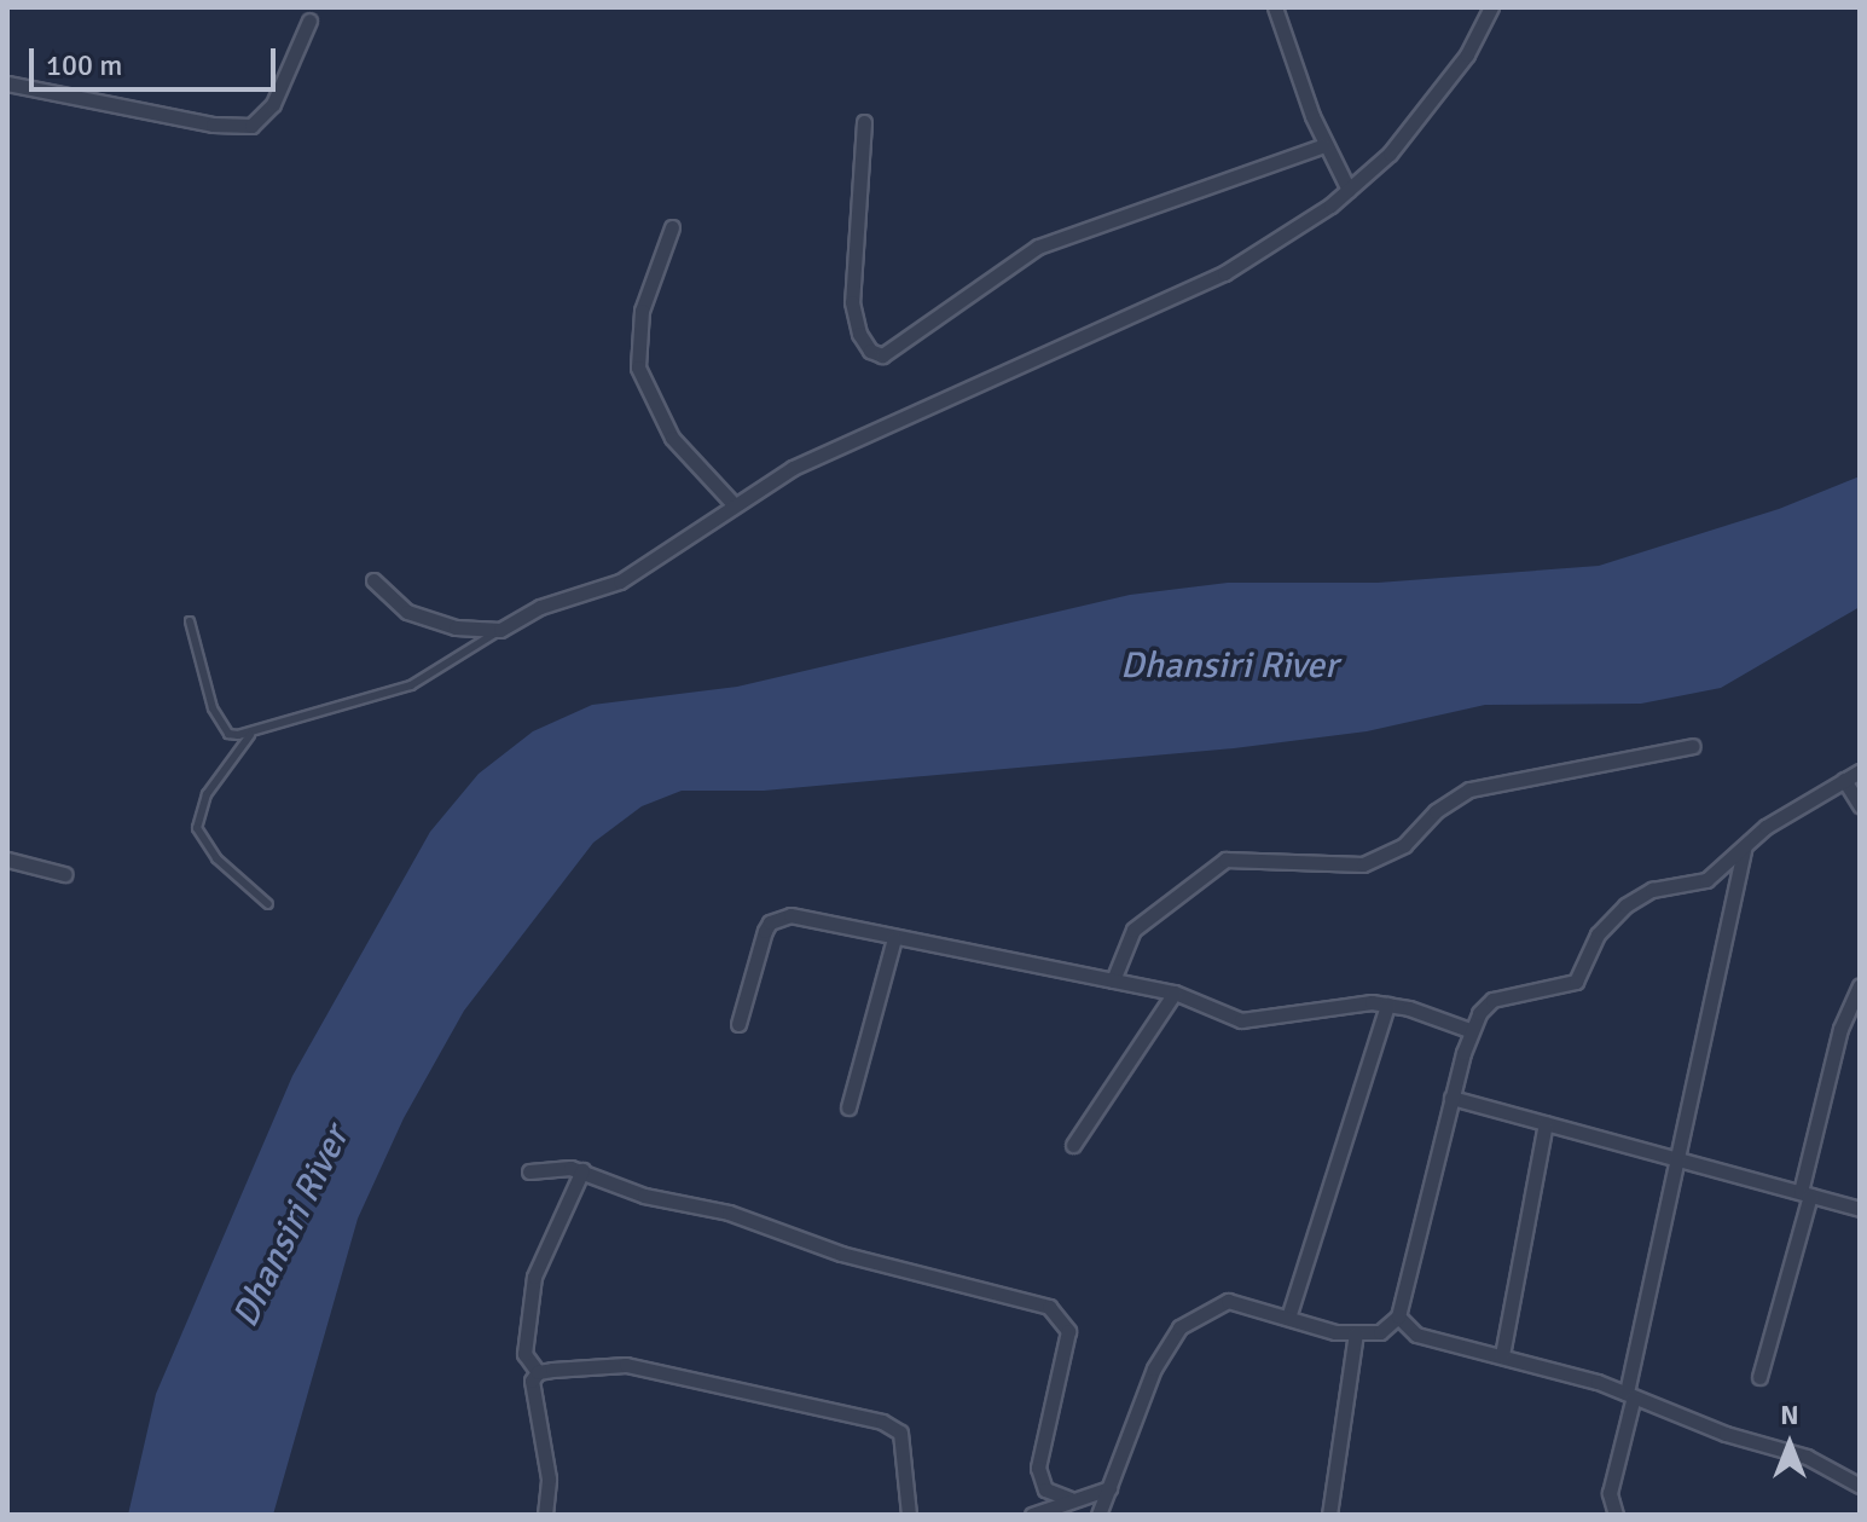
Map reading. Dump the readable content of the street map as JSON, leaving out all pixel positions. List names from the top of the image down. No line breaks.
{"water":["Dhansiri River"],"scale_bar":"100 m","north":"top"}
